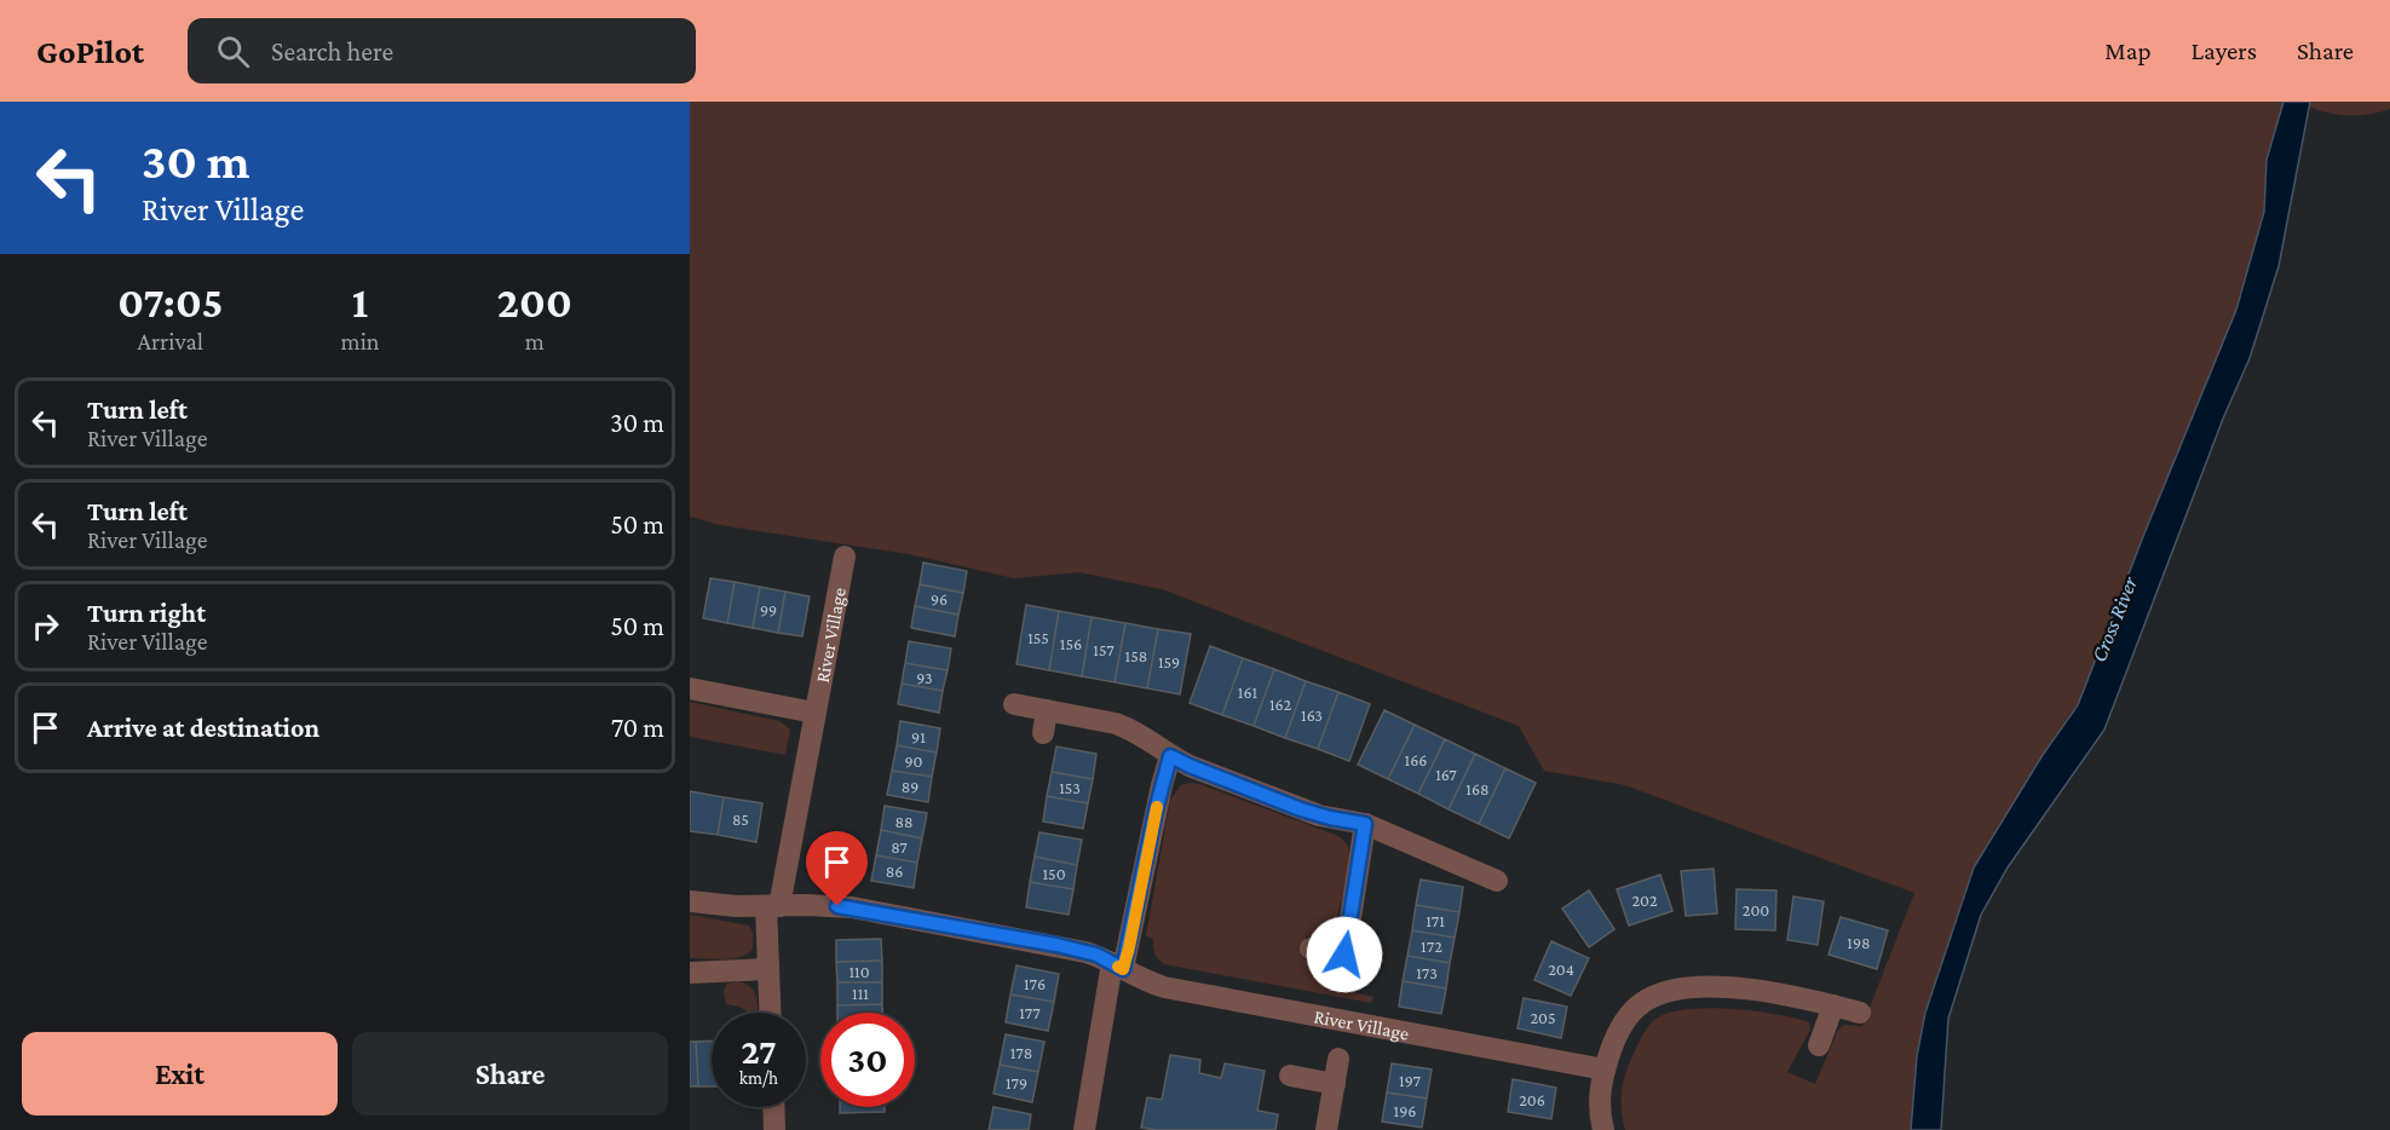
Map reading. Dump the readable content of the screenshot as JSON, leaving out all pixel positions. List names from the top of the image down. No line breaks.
{"streets":{"street":["River Village"]},"water":["Cross River"],"house_numbers":["96","99","155","156","157","158","159","93","161","162","163","91","166","90","167","89","153","168","85","88","87","86","150","202","200","171","198","172","204","110","173","176","111","177","205","178","197","179","206","196"],"page":{"header":"GoPilot","search":"Search here","nav":["Map","Layers","Share"],"turn":["30 m","River Village"],"eta":["07:05","Arrival","1","min","200","m"],"list":[{"name":"Turn left","note":"River Village","value":"30 m"},{"name":"Turn left","note":"River Village","value":"50 m"},{"name":"Turn right","note":"River Village","value":"50 m"},{"name":"Arrive at destination","value":"70 m"}],"speed":"27 km/h","limit":"30","buttons":["Exit","Share"]}}
